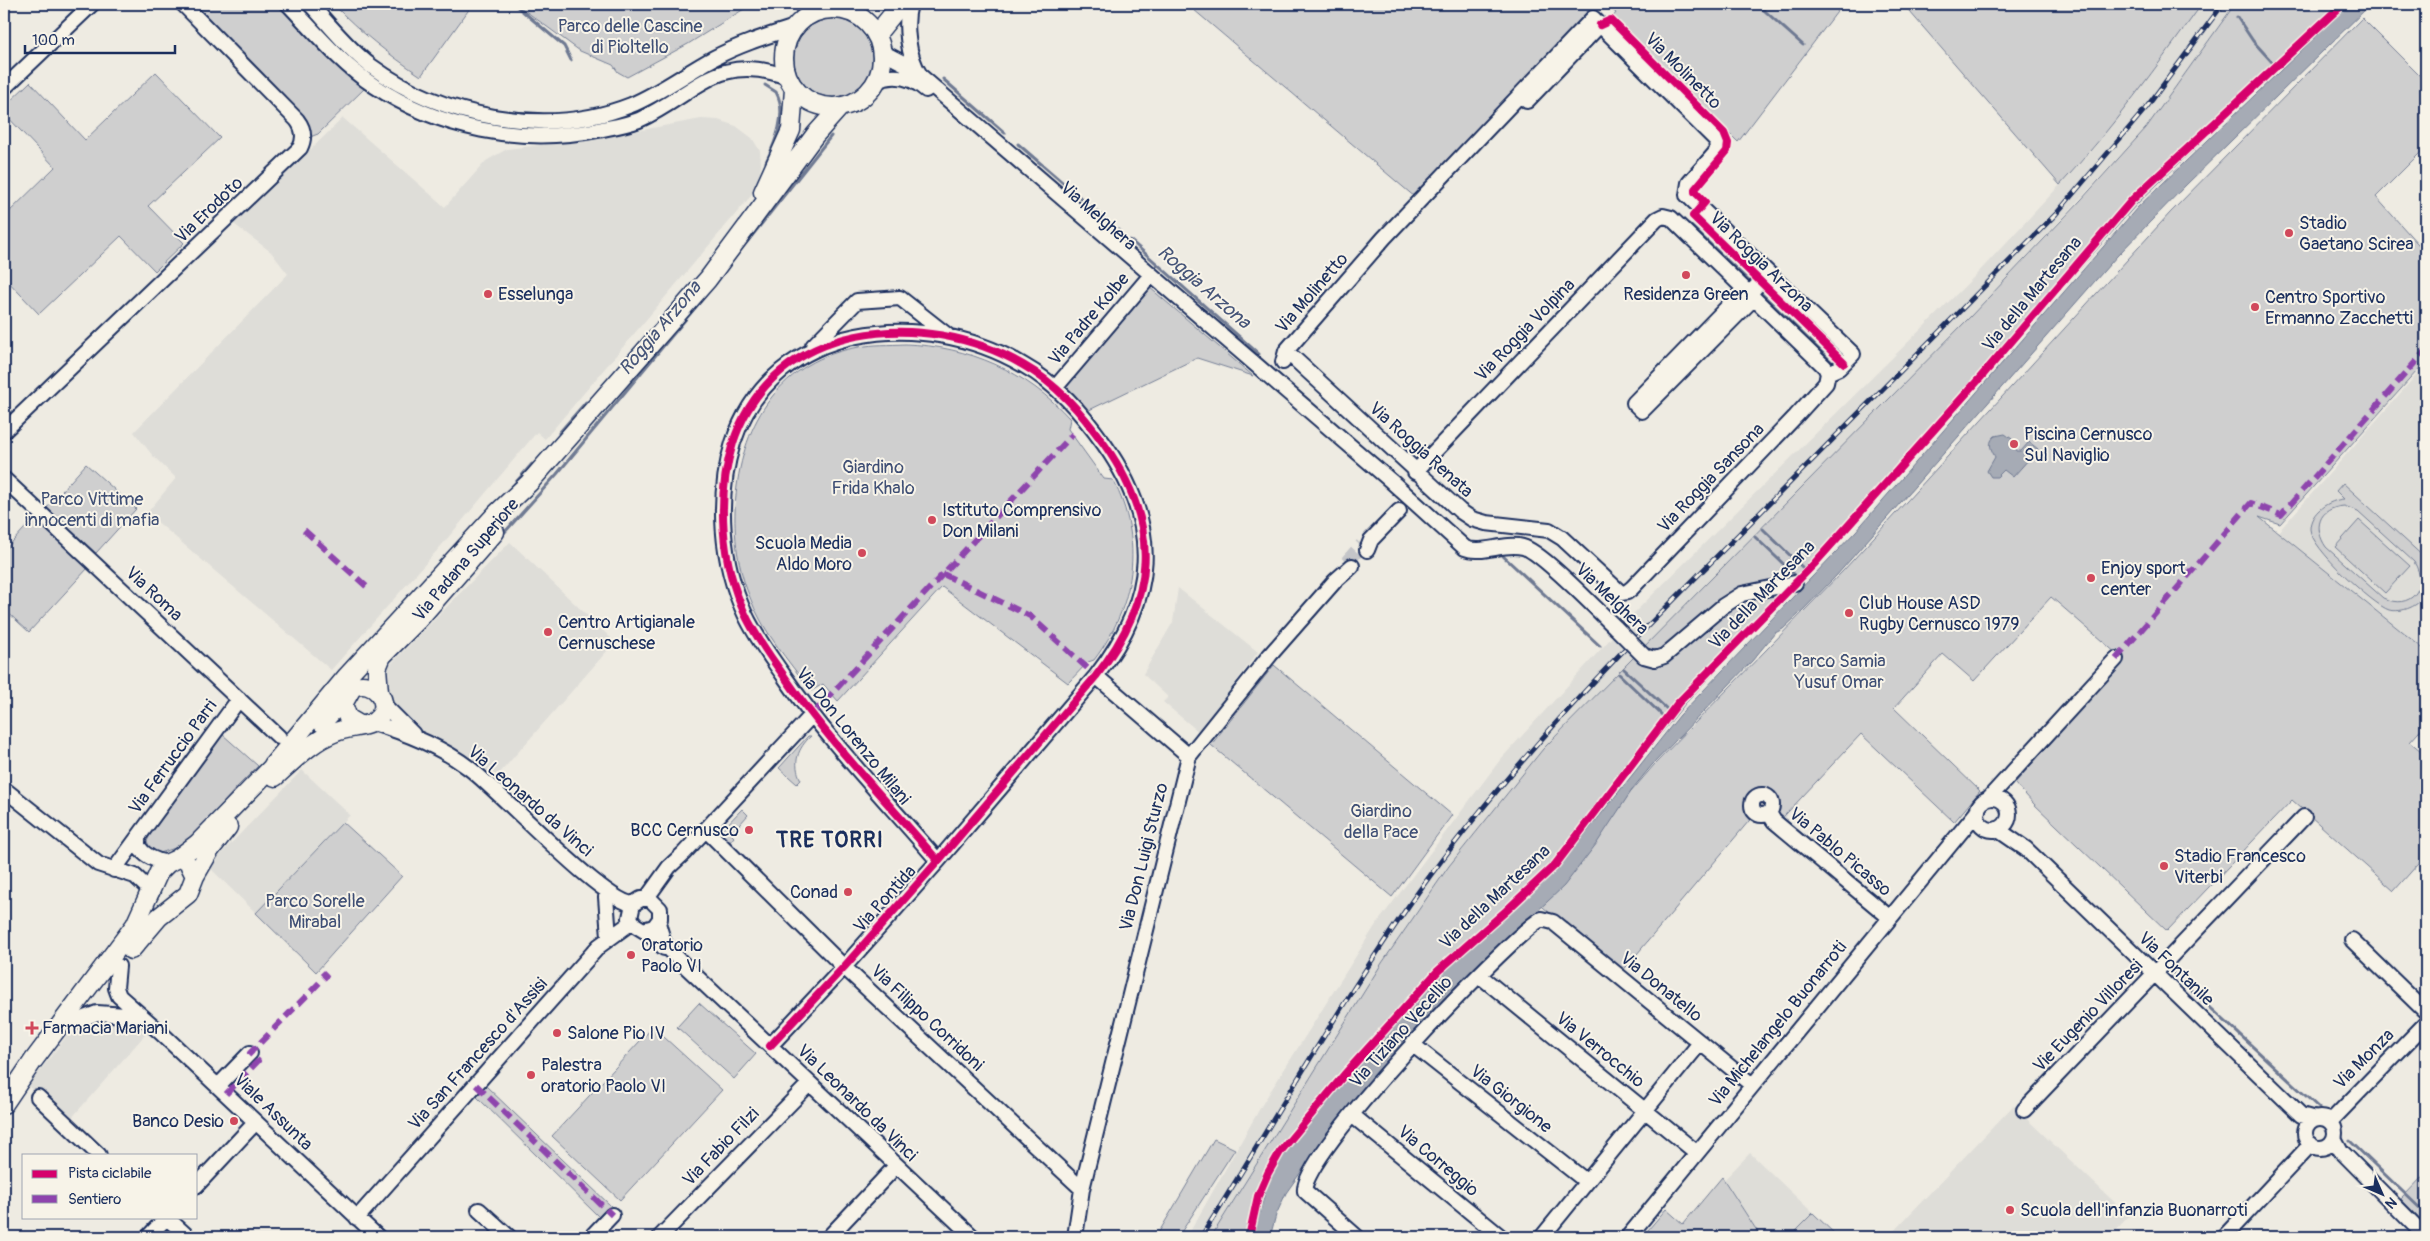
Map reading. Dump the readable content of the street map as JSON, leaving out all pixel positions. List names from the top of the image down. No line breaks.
{"streets":{"main road":["Via Padana Superiore"],"street":["Via Molinetto","Via Erodoto","Via Melghera","Via Roggia Arzona","Via Padre Kolbe","Via Roggia Volpina","Via Roggia Renata","Via Roggia Sansona","Via Roma","Via Don Lorenzo Milani","Via Ferruccio Parri","Via Leonardo da Vinci","Via Pablo Picasso","Via Don Luigi Sturzo","Via Pontida","Via Fontanile","Via Donatello","Vie Eugenio Villoresi","Via Filippo Corridoni","Via Michelangelo Buonarroti","Via Tiziano Vecellio","Via Verrocchio","Via San Francesco d'Assisi","Via Monza","Via Giorgione","Viale Assunta","Via Fabio Filzi","Via Correggio"],"cycle path":["Via della Martesana"]},"crossings":[["Via Molinetto","Via Melghera"],["Via Molinetto","Via Roggia Arzona"],["Via Molinetto","Via Roggia Renata"],["Via Melghera","Via Padre Kolbe"],["Via Roggia Arzona","Via Roggia Volpina"],["Via Roggia Arzona","Via Roggia Sansona"],["Via Padre Kolbe","Via Don Lorenzo Milani"],["Via Roggia Volpina","Via Roggia Renata"],["Via Roggia Renata","Via Roggia Sansona"],["Via Padana Superiore","Via Ferruccio Parri"],["Via Padana Superiore","Via Leonardo da Vinci"],["Via Roma","Via Ferruccio Parri"],["Via Don Lorenzo Milani","Via Pontida"],["Via Leonardo da Vinci","Via Pontida"],["Via Leonardo da Vinci","Via San Francesco d'Assisi"],["Via Leonardo da Vinci","Via Fabio Filzi"],["Via Pablo Picasso","Via Michelangelo Buonarroti"],["Via Don Luigi Sturzo","Via Filippo Corridoni"],["Via Pontida","Via Filippo Corridoni"],["Via Fontanile","Vie Eugenio Villoresi"],["Via Fontanile","Via Michelangelo Buonarroti"],["Via Fontanile","Via Monza"],["Via Donatello","Via Michelangelo Buonarroti"],["Via Donatello","Via Tiziano Vecellio"],["Via Michelangelo Buonarroti","Via Verrocchio"],["Via Tiziano Vecellio","Via Verrocchio"],["Via Tiziano Vecellio","Via Giorgione"],["Via Tiziano Vecellio","Via Correggio"],["Via San Francesco d'Assisi","Viale Assunta"]],"districts":["TRE TORRI"],"water":["Roggia Arzona"],"parks":["Parco delle Cascine di Pioltello","Giardino Frida Khalo","Parco Vittime innocenti di mafia","Parco Samia Yusuf Omar","Giardino della Pace","Parco Sorelle Mirabal"],"places":{"other":["Stadio Gaetano Scirea","Residenza Green","Esselunga","Centro Sportivo Ermanno Zacchetti","Piscina Cernusco Sul Naviglio","Istituto Comprensivo Don Milani","Scuola Media Aldo Moro","Enjoy sport center","Club House ASD Rugby Cernusco 1979","Centro Artigianale Cernuschese","BCC Cernusco","Stadio Francesco Viterbi","Conad","Oratorio Paolo VI","Salone Pio IV","Palestra oratorio Paolo VI","Banco Desio","Scuola dell'infanzia Buonarroti"],"health":["Farmacia Mariani"]},"legend":["Pista ciclabile","Sentiero"],"scale_bar":"100 m","north":"bottom right"}
